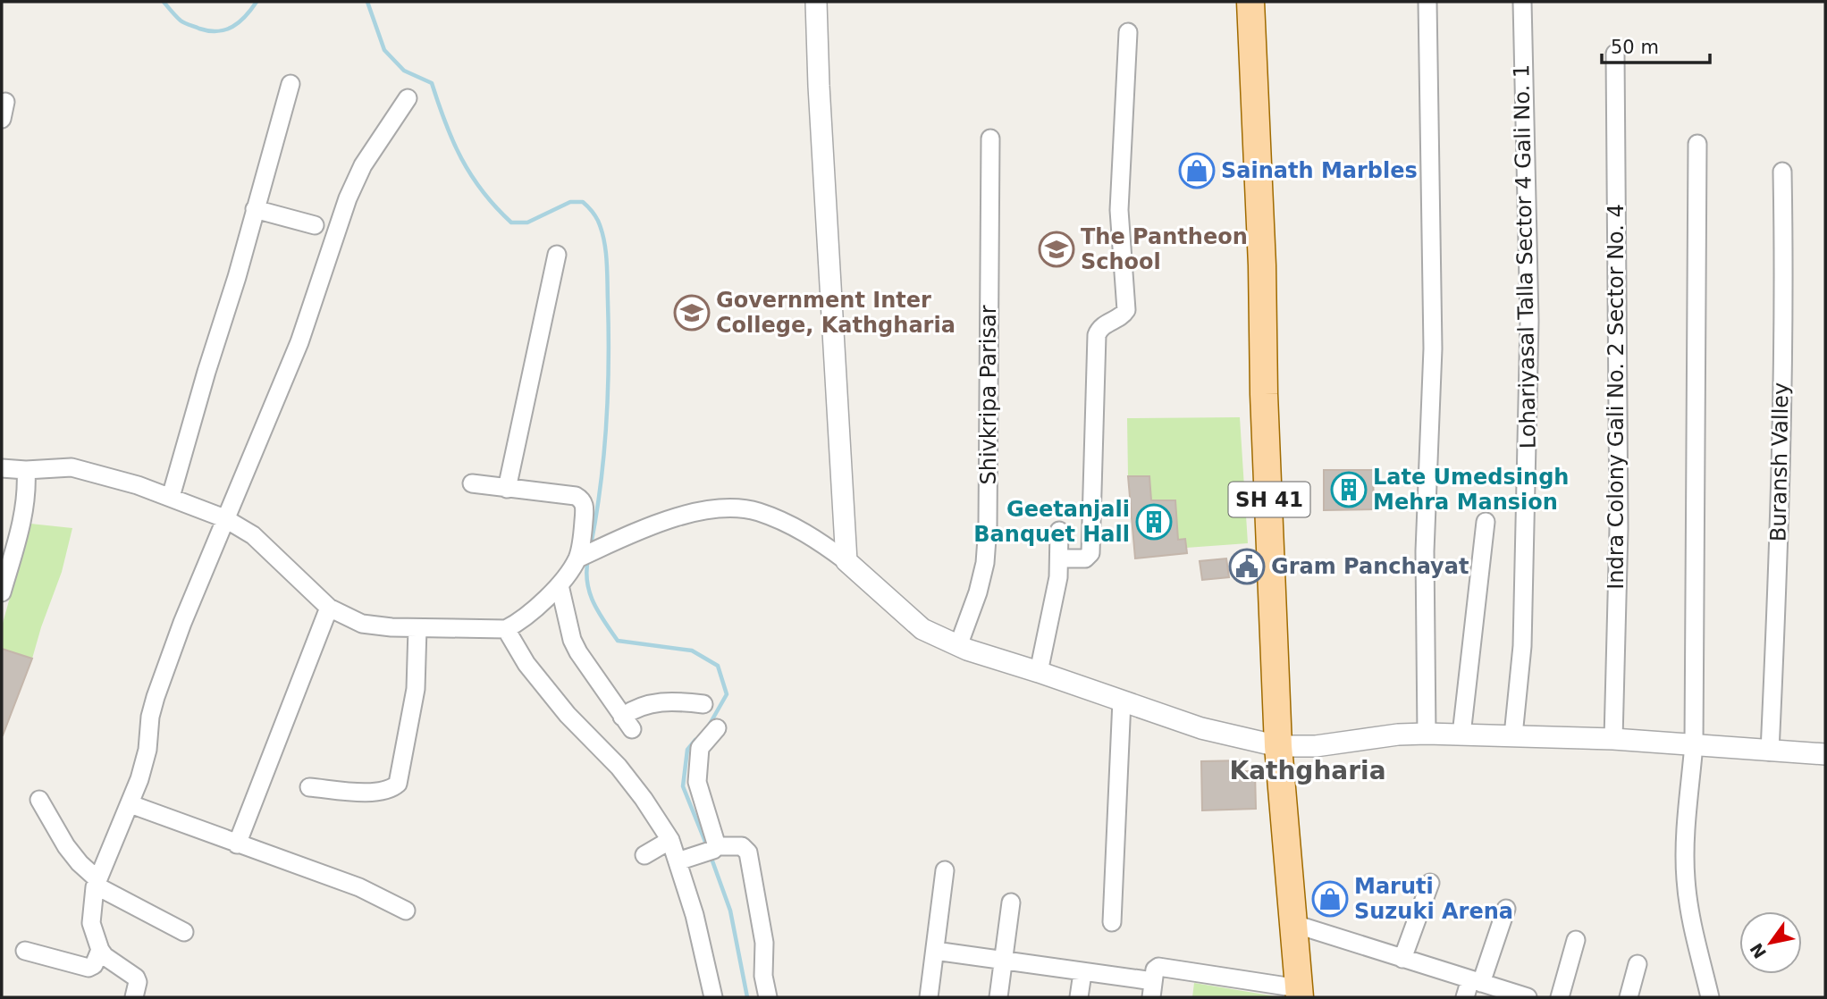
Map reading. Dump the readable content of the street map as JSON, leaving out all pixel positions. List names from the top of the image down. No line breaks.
{"streets":{"main road":["SH 41"],"street":["Lohariyasal Talla Sector 4 Gali No. 1","Shivkripa Parisar","Indra Colony Gali No. 2 Sector No. 4","Buransh Valley"]},"districts":["Kathgharia"],"places":{"shop":["Sainath Marbles","Maruti Suzuki Arena"],"school or university":["The Pantheon School","Government Inter College, Kathgharia"],"building":["Late Umedsingh Mehra Mansion","Geetanjali Banquet Hall"],"public building":["Gram Panchayat"]},"scale_bar":"50 m","north":"bottom left"}
